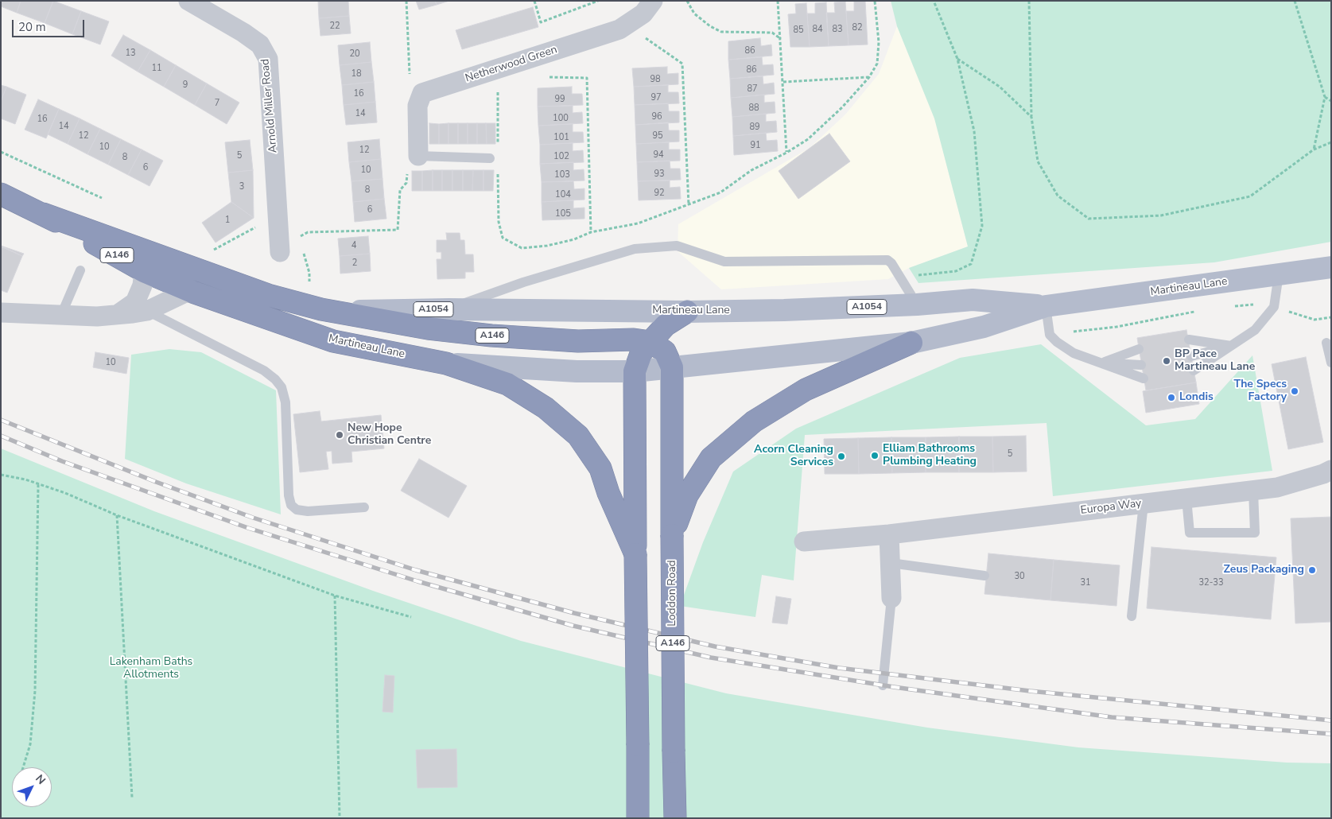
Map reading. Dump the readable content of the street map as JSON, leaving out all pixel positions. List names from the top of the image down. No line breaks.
{"streets":{"highway":["A146","Martineau Lane","Loddon Road"],"main road":["A1054"],"street":["Netherwood Green","Arnold Miller Road","Europa Way"]},"crossings":[["A146","Martineau Lane"],["A146","Loddon Road"],["Martineau Lane","Loddon Road"]],"parks":["Lakenham Baths Allotments"],"places":["BP Pace Martineau Lane","The Specs Factory","Londis","New Hope Christian Centre","Elliam Bathrooms Plumbing Heating","Acorn Cleaning Services","Zeus Packaging"],"house_numbers":["22","82","84","83","85","86","13","20","11","86","18","98","9","87","16","97","99","7","88","14","96","100","16","14","89","12","95","101","91","10","12","94","5","102","8","6","10","93","103","3","8","92","104","6","105","1","4","2","10","5","30","31","32-33"],"scale_bar":"20 m","north":"top right"}
